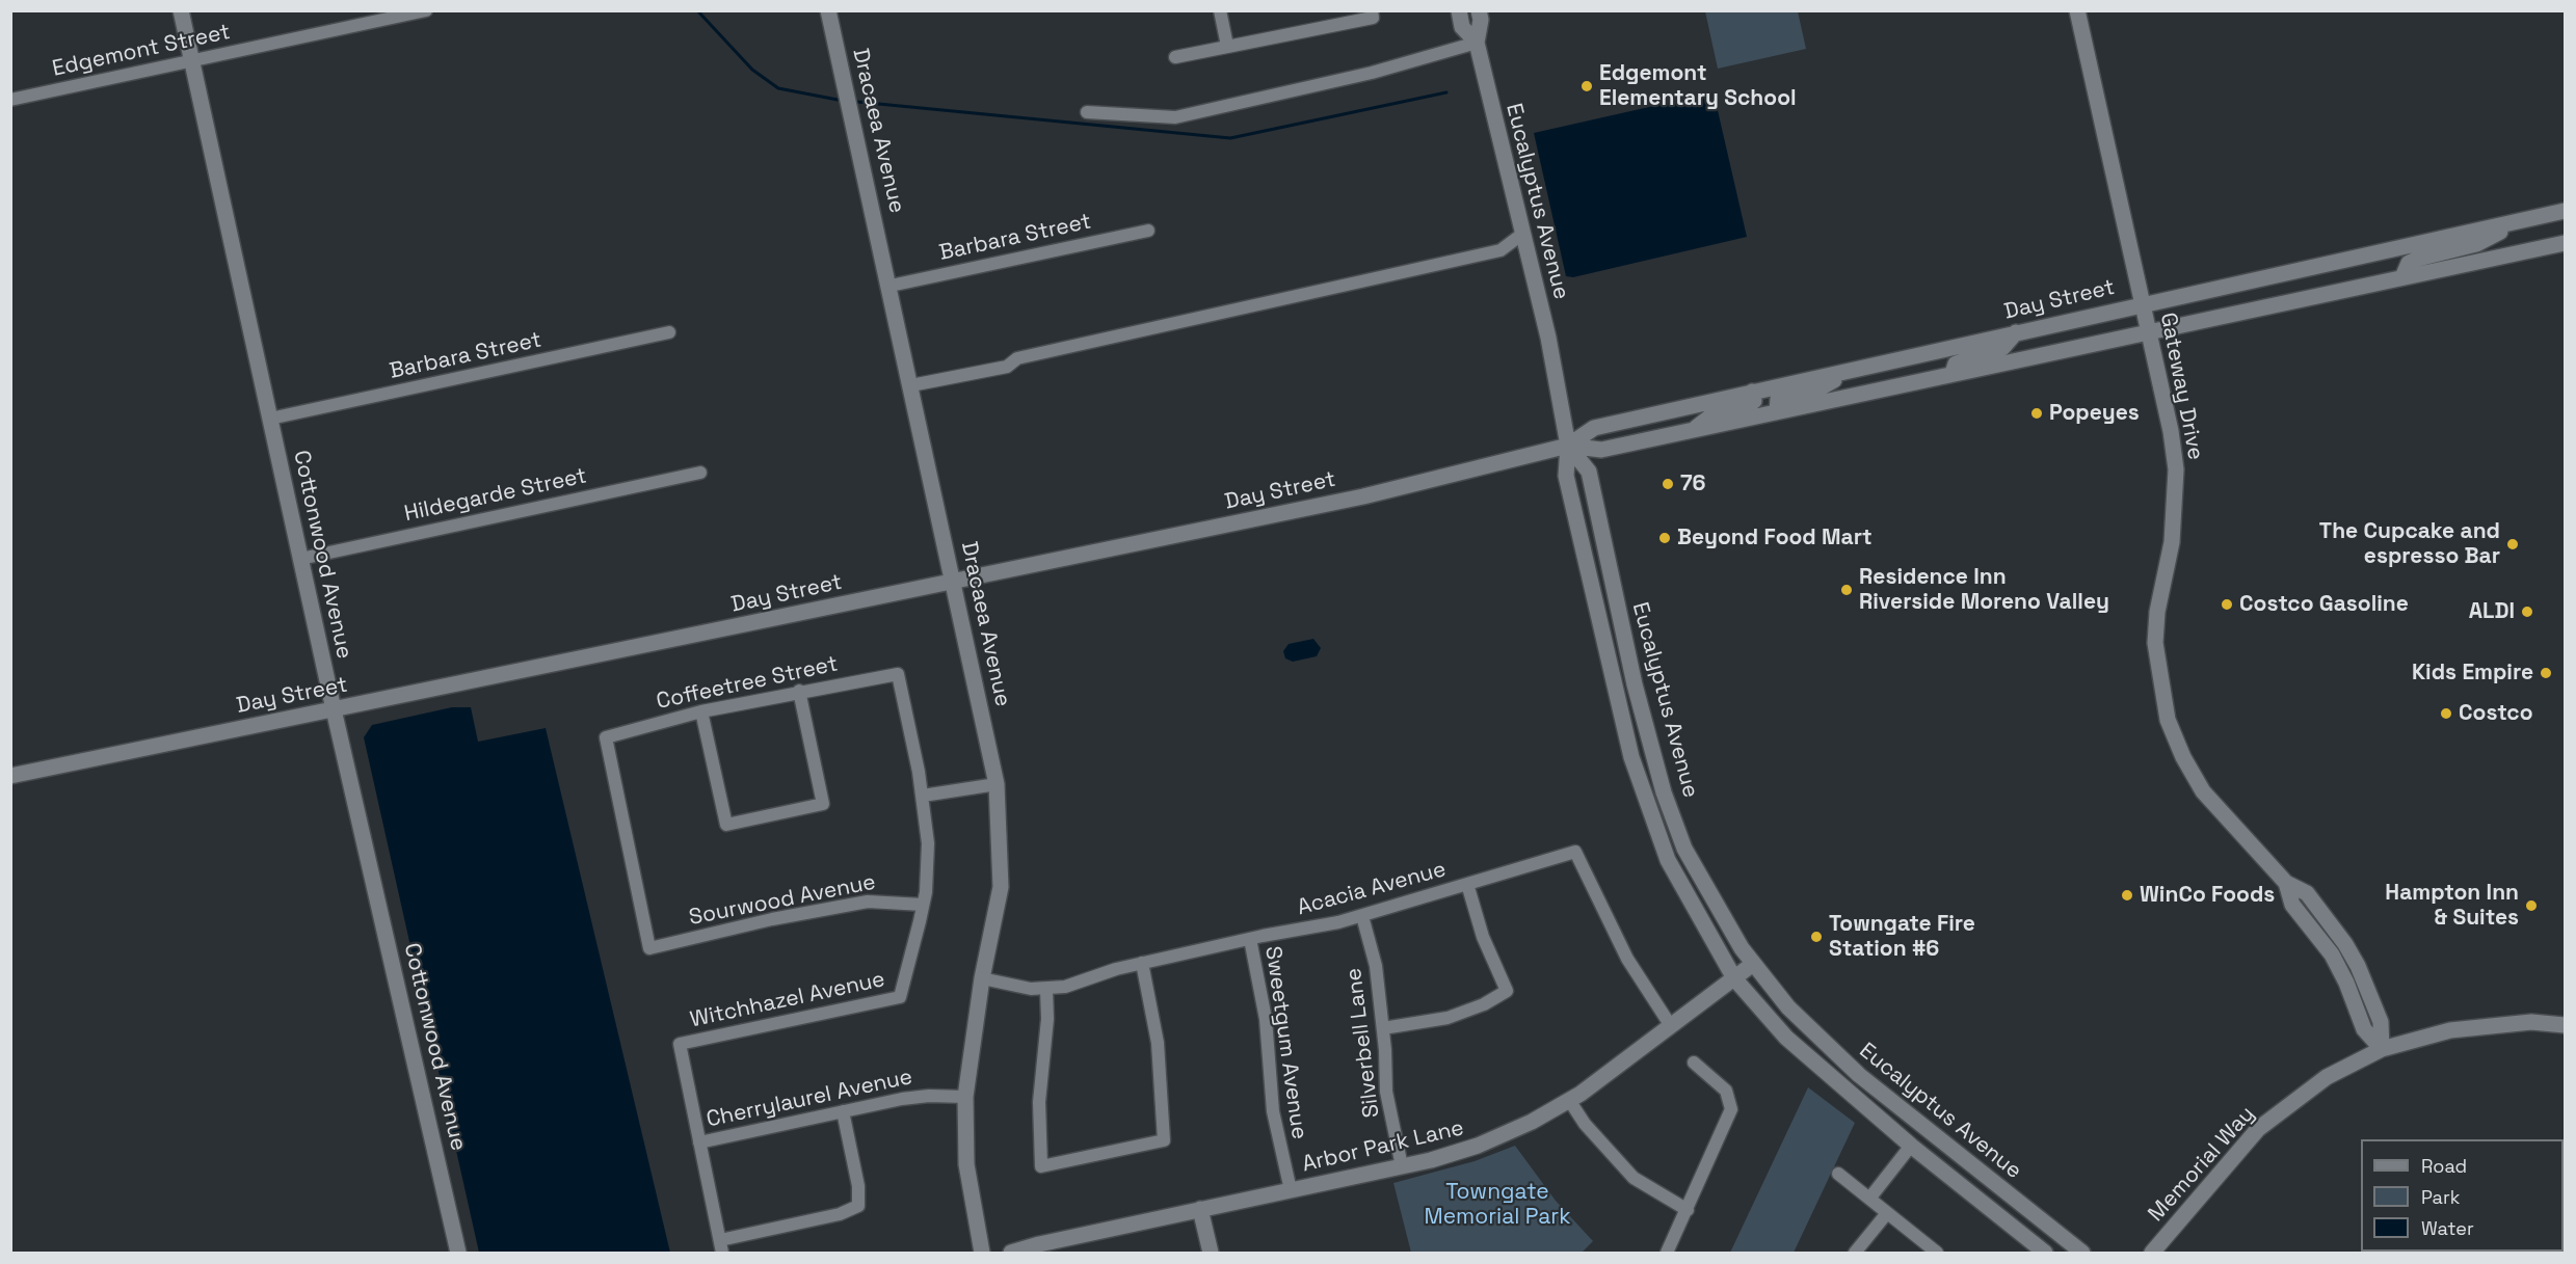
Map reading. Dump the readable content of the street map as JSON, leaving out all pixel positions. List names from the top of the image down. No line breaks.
{"streets":{"main road":["Dracaea Avenue","Eucalyptus Avenue","Day Street","Gateway Drive","Cottonwood Avenue","Arbor Park Lane","Memorial Way"],"street":["Edgemont Street","Barbara Street","Hildegarde Street","Coffeetree Street","Acacia Avenue","Sourwood Avenue","Witchhazel Avenue","Sweetgum Avenue","Silverbell Lane","Cherrylaurel Avenue"]},"crossings":[["Edgemont Street","Cottonwood Avenue"],["Dracaea Avenue","Barbara Street"],["Dracaea Avenue","Day Street"],["Dracaea Avenue","Acacia Avenue"],["Dracaea Avenue","Cherrylaurel Avenue"],["Eucalyptus Avenue","Day Street"],["Eucalyptus Avenue","Arbor Park Lane"],["Barbara Street","Cottonwood Avenue"],["Day Street","Gateway Drive"],["Day Street","Cottonwood Avenue"],["Gateway Drive","Memorial Way"],["Hildegarde Street","Cottonwood Avenue"],["Coffeetree Street","Sourwood Avenue"],["Coffeetree Street","Witchhazel Avenue"],["Acacia Avenue","Sweetgum Avenue"],["Acacia Avenue","Silverbell Lane"],["Acacia Avenue","Arbor Park Lane"],["Sourwood Avenue","Witchhazel Avenue"],["Witchhazel Avenue","Cherrylaurel Avenue"],["Sweetgum Avenue","Arbor Park Lane"],["Silverbell Lane","Arbor Park Lane"]],"parks":["Towngate Memorial Park"],"places":["Edgemont Elementary School","Popeyes","76","Beyond Food Mart","The Cupcake and espresso Bar","Residence Inn Riverside Moreno Valley","Costco Gasoline","ALDI","Kids Empire","Costco","WinCo Foods","Hampton Inn & Suites","Towngate Fire Station #6"],"legend":["Road","Park","Water"]}
